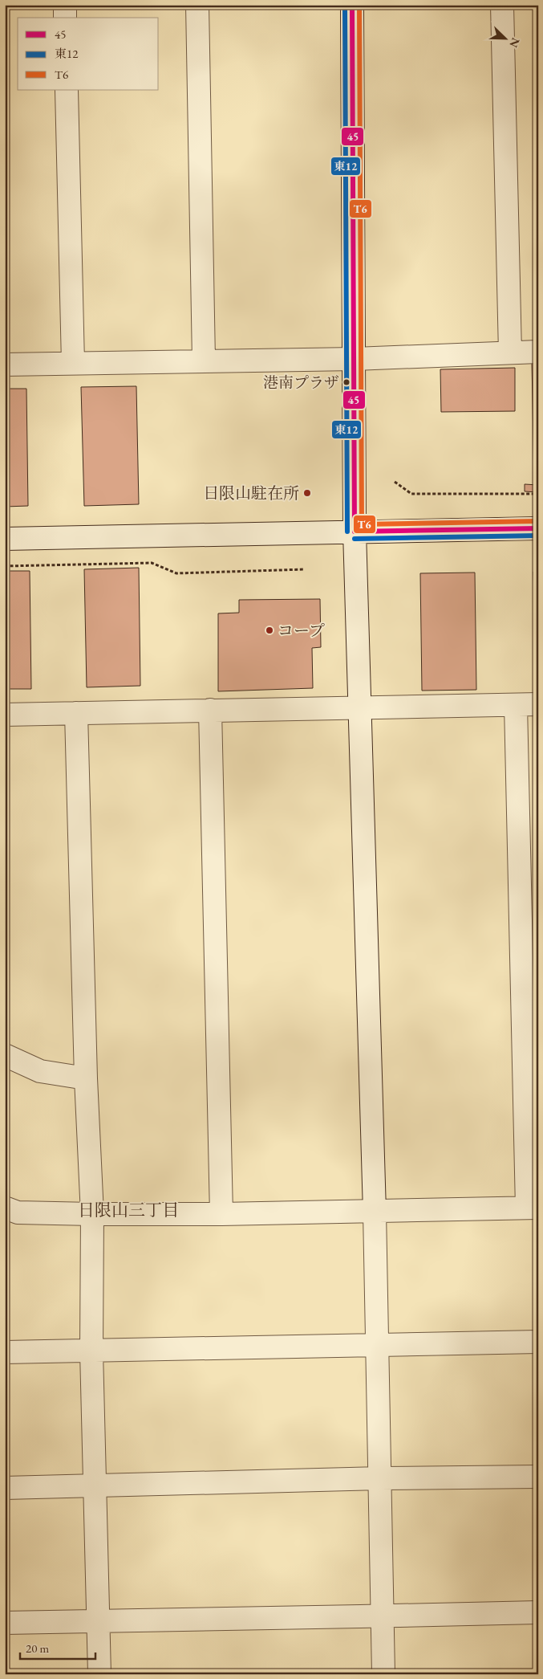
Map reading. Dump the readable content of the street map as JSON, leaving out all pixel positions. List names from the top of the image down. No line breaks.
{"districts":["日限山三丁目"],"places":["港南プラザ","日限山駐在所","コープ"],"lines":["transit line 45","transit line 東12","transit line T6"],"legend":["45","東12","T6"],"scale_bar":"20 m","north":"bottom right"}
